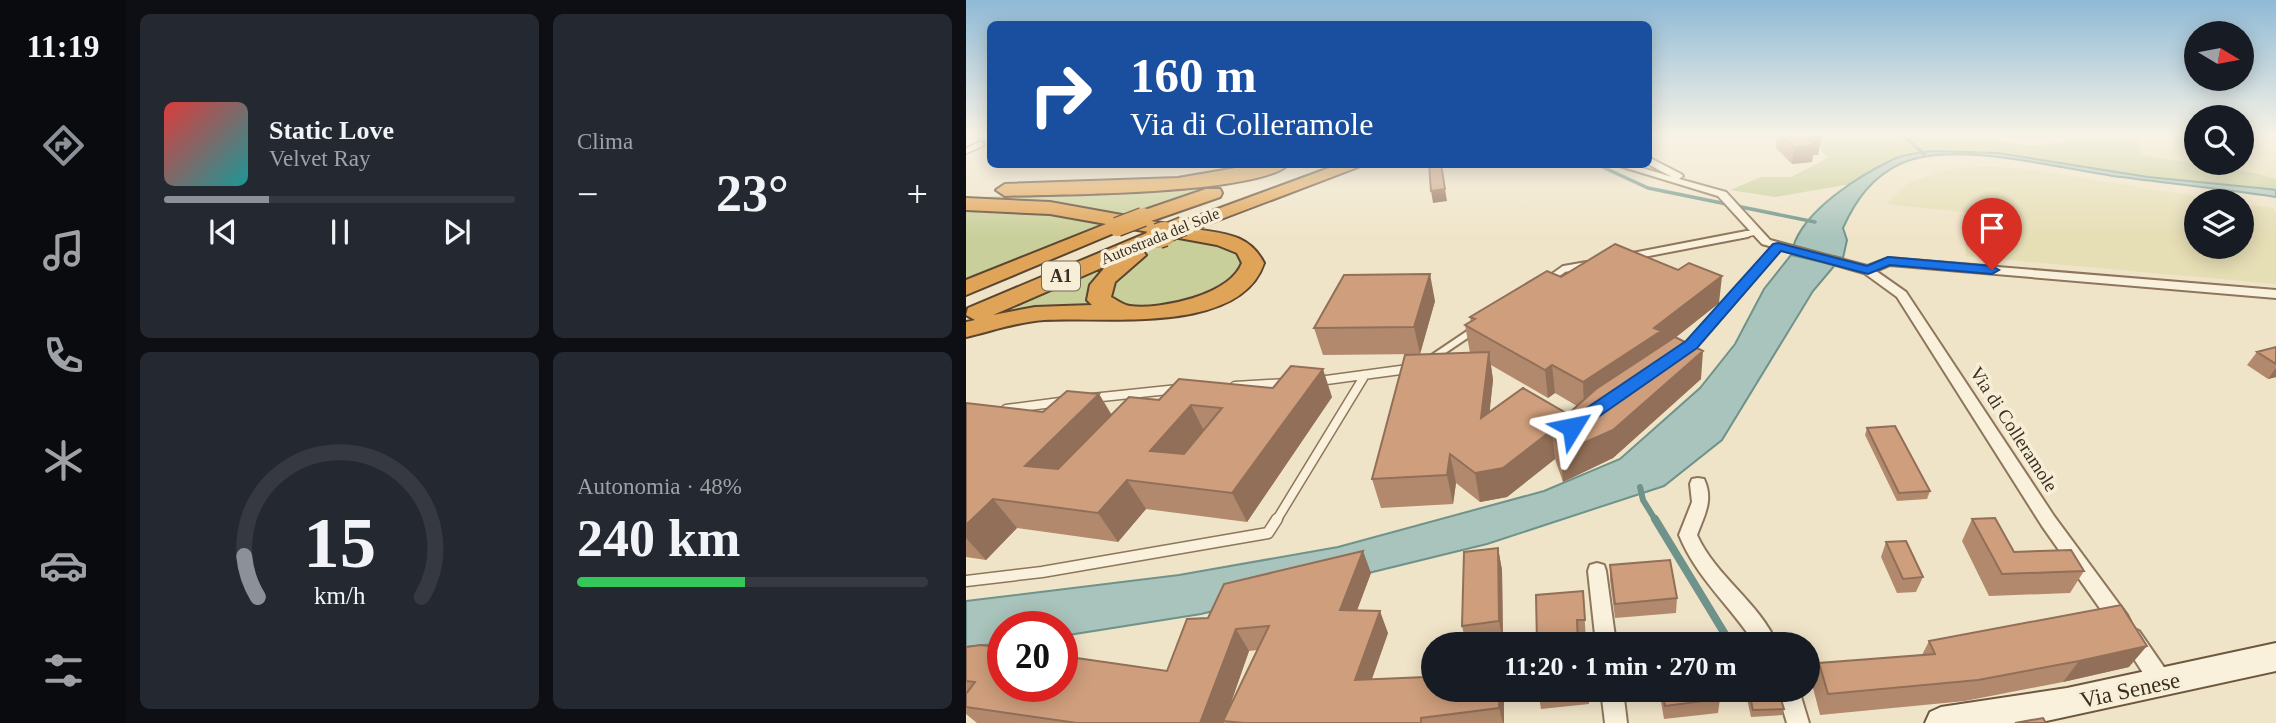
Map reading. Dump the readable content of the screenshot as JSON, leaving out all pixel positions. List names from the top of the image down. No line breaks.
{"streets":{"highway":["Autostrada del Sole","A1"],"main road":["Via Senese"],"street":["Via di Colleramole"]},"crossings":[["Via di Colleramole","Via Senese"]],"north":"right","page":{"tabs":"11:19","tile":["Clima",["Autonomia · 48%","240 km"]],"turn":["160 m","Via di Colleramole"],"song":["Static Love","Velvet Ray"],"heat":["−","23°","+"],"limit":"20","trip":"11:20 · 1 min · 270 m","gauge":["15","km/h"]}}
